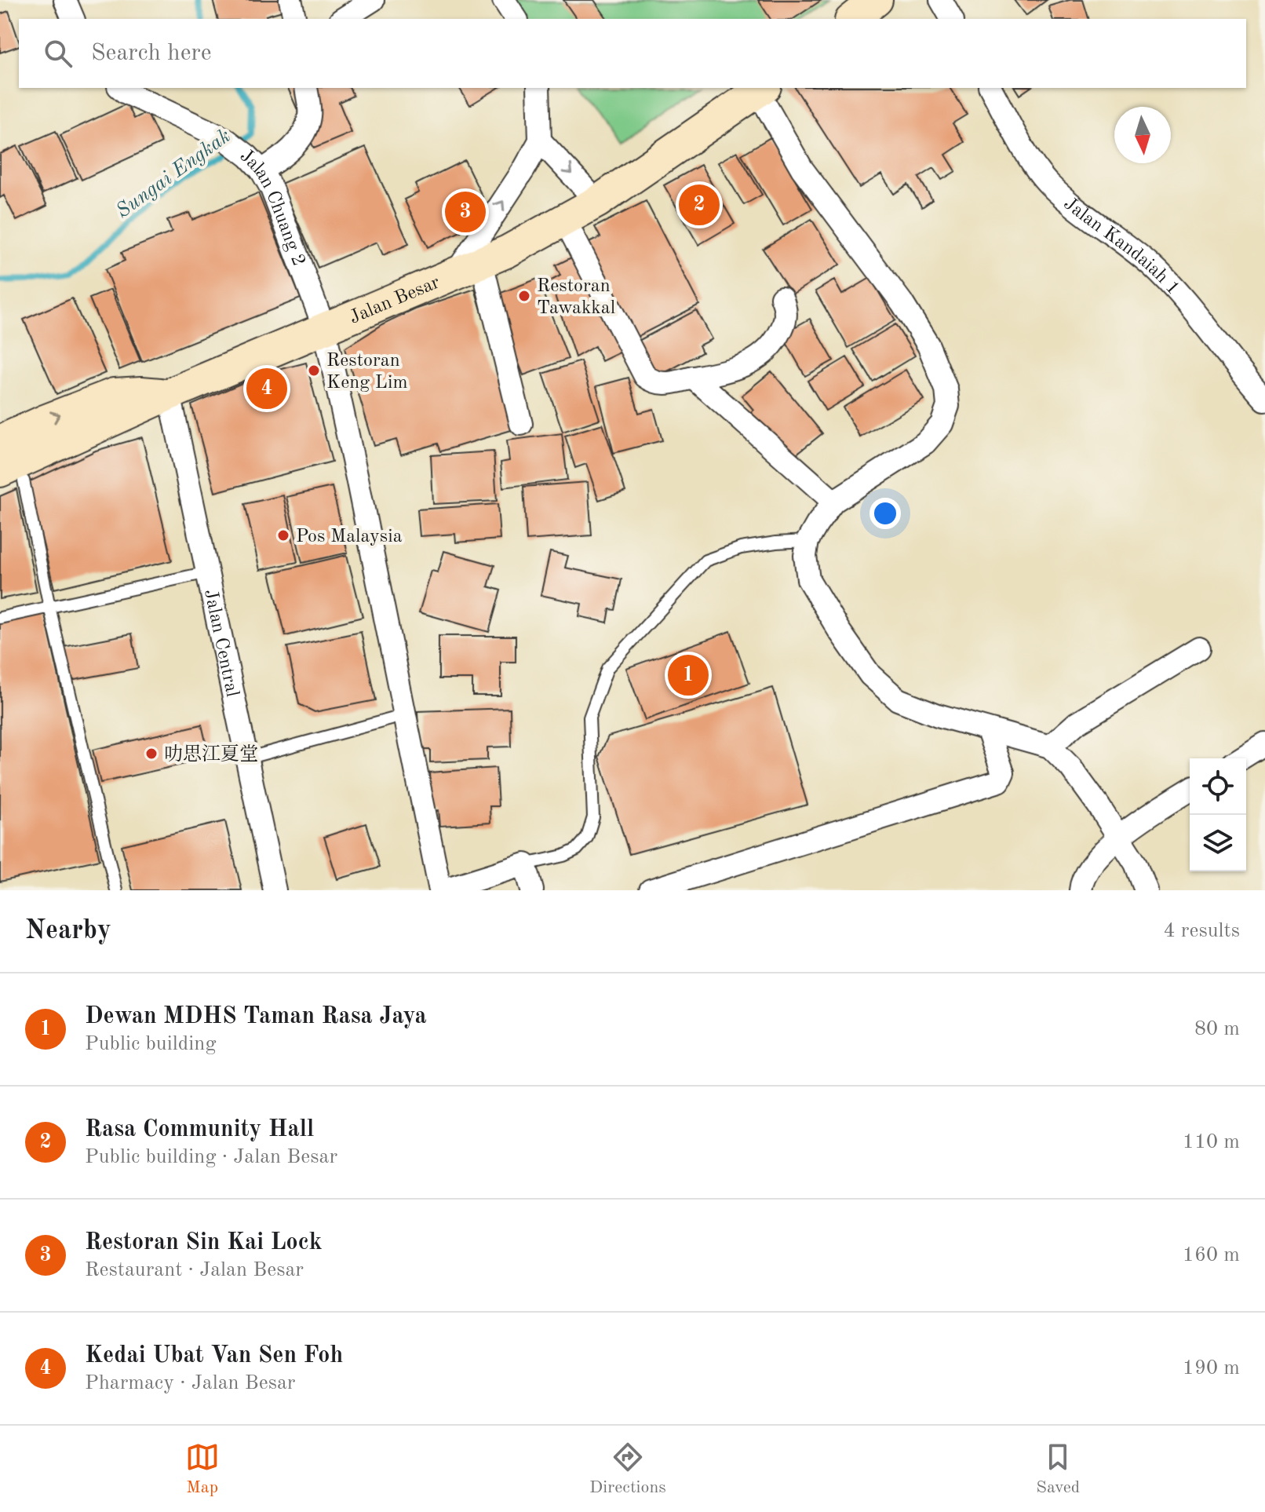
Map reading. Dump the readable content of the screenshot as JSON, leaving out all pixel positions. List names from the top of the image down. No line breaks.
{"streets":{"main road":["Jalan Besar"],"street":["Jalan Chuang 2","Jalan Kandaiah 1","Jalan Central"]},"crossings":[["Jalan Chuang 2","Jalan Besar"],["Jalan Besar","Jalan Central"]],"water":["Sungai Engkak"],"places":["Restoran Tawakkal","Restoran Keng Lim","Pos Malaysia","叻思江夏堂"],"north":"bottom","page":{"search":"Search here","pins":["2","3","4","1"],"heading":["Nearby","4 results"],"list":[{"mark":"1","name":"Dewan MDHS Taman Rasa Jaya","note":"Public building","value":"80 m"},{"mark":"2","name":"Rasa Community Hall","note":"Public building · Jalan Besar","value":"110 m"},{"mark":"3","name":"Restoran Sin Kai Lock","note":"Restaurant · Jalan Besar","value":"160 m"},{"mark":"4","name":"Kedai Ubat Van Sen Foh","note":"Pharmacy · Jalan Besar","value":"190 m"}],"nav":["Map","Directions","Saved"]}}
